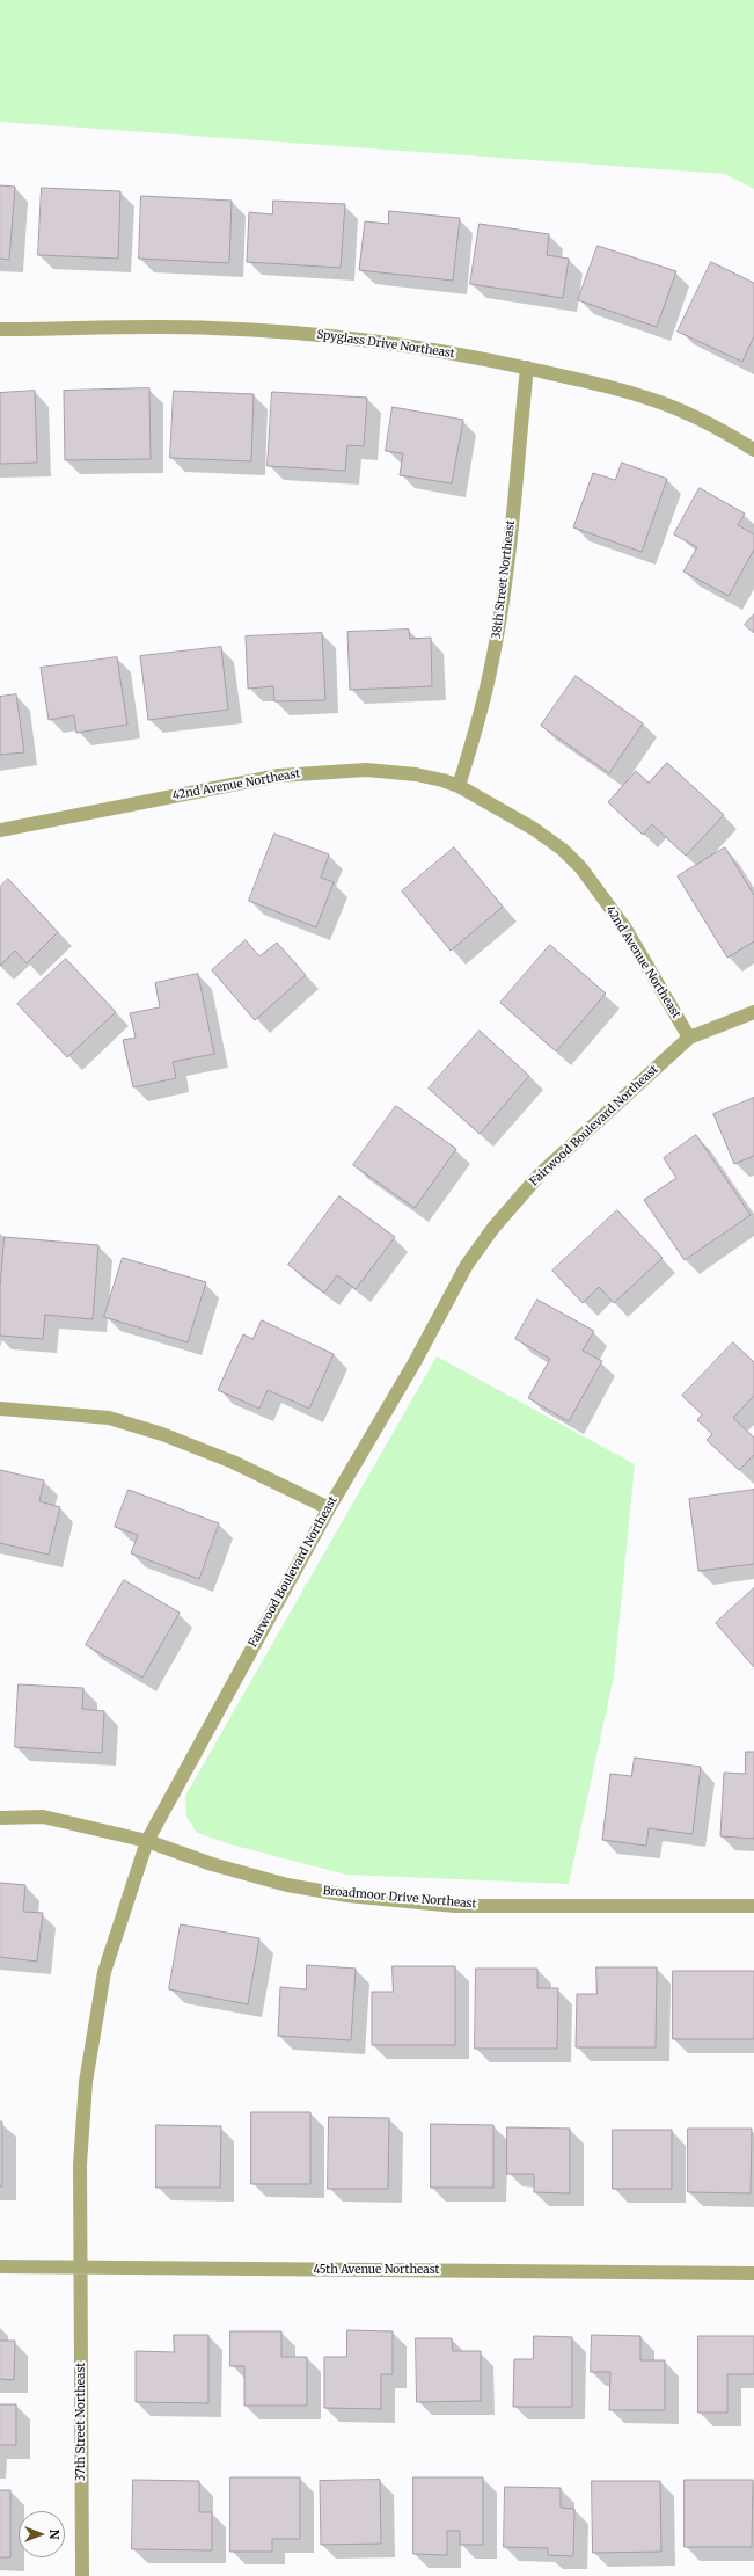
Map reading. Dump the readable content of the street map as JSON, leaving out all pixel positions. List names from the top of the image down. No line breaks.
{"streets":{"street":["Spyglass Drive Northeast","38th Street Northeast","42nd Avenue Northeast","Fairwood Boulevard Northeast","Broadmoor Drive Northeast","45th Avenue Northeast","37th Street Northeast"]},"crossings":[["Spyglass Drive Northeast","38th Street Northeast"],["38th Street Northeast","42nd Avenue Northeast"],["42nd Avenue Northeast","Fairwood Boulevard Northeast"],["Fairwood Boulevard Northeast","Broadmoor Drive Northeast"],["Fairwood Boulevard Northeast","45th Avenue Northeast"],["Fairwood Boulevard Northeast","37th Street Northeast"],["45th Avenue Northeast","37th Street Northeast"]],"north":"right"}
